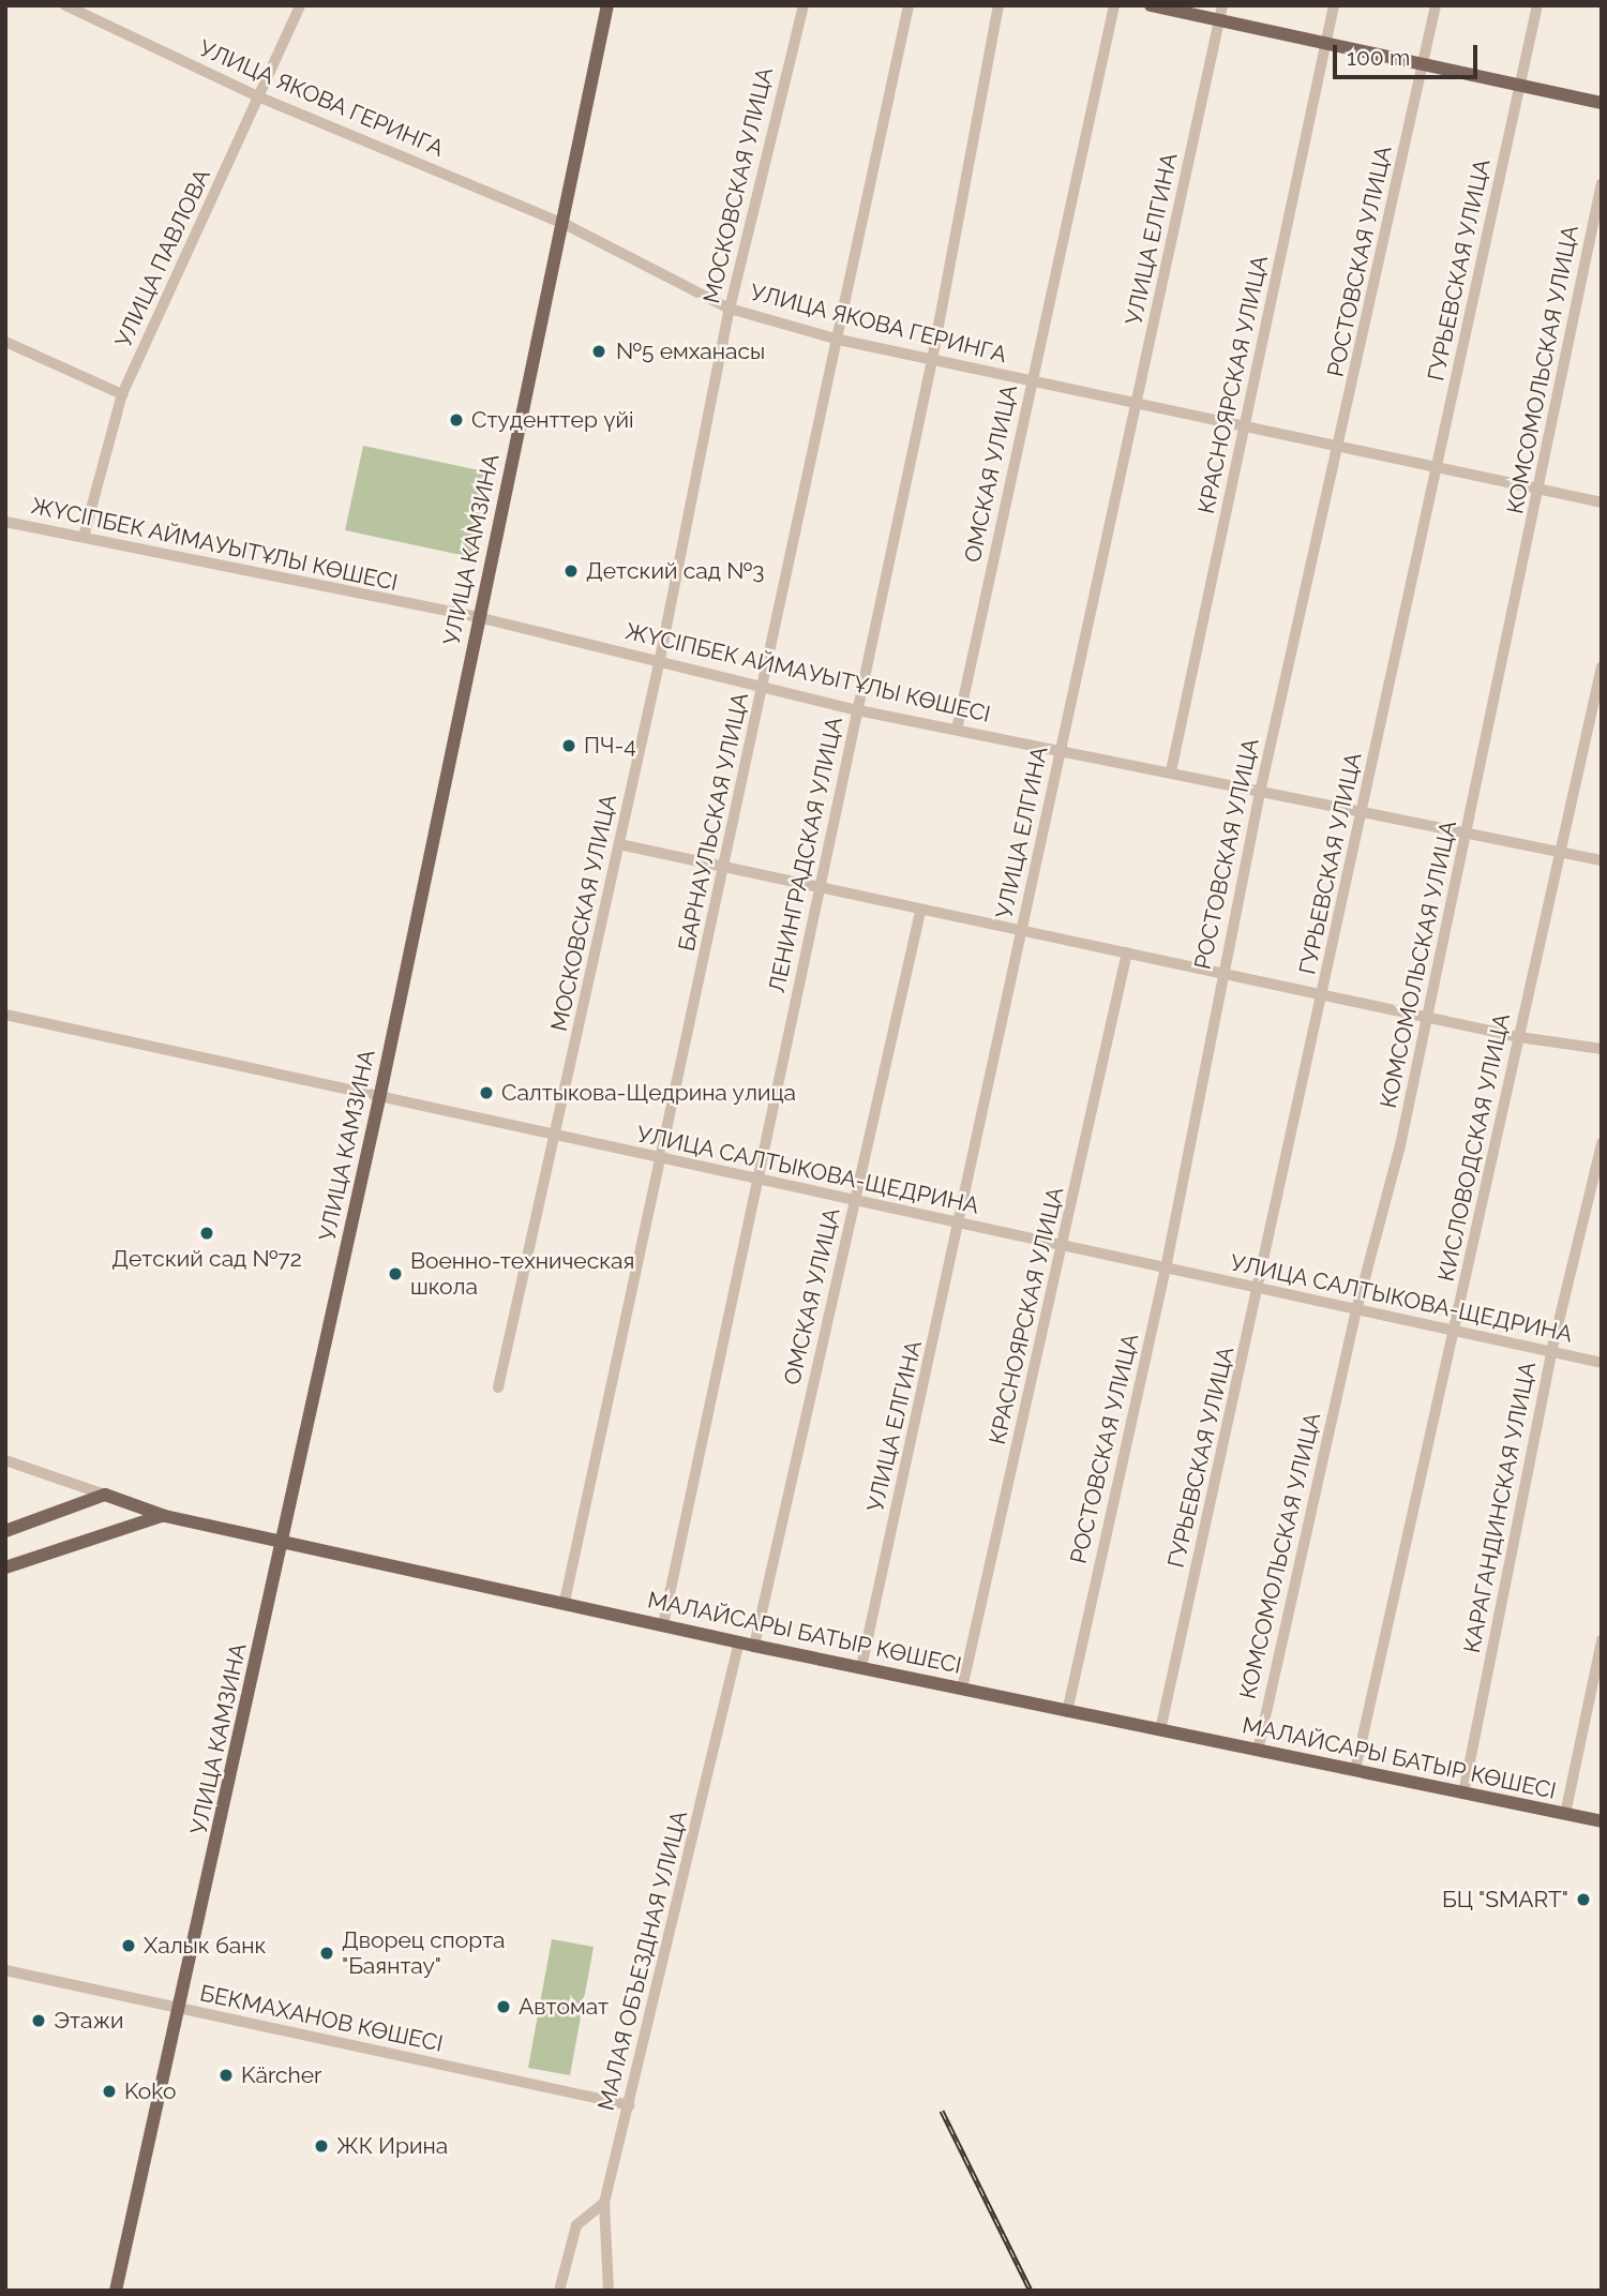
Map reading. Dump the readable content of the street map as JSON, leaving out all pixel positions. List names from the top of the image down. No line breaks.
{"streets":{"main road":["УЛИЦА КАМЗИНА","МАЛАЙСАРЫ БАТЫР КӨШЕСІ"],"street":["УЛИЦА ЯКОВА ГЕРИНГА","МОСКОВСКАЯ УЛИЦА","УЛИЦА ЕЛГИНА","УЛИЦА ПАВЛОВА","РОСТОВСКАЯ УЛИЦА","ГУРЬЕВСКАЯ УЛИЦА","КОМСОМОЛЬСКАЯ УЛИЦА","КРАСНОЯРСКАЯ УЛИЦА","ОМСКАЯ УЛИЦА","ЖҮСІПБЕК АЙМАУЫТҰЛЫ КӨШЕСІ","БАРНАУЛЬСКАЯ УЛИЦА","ЛЕНИНГРАДСКАЯ УЛИЦА","КИСЛОВОДСКАЯ УЛИЦА","УЛИЦА САЛТЫКОВА-ЩЕДРИНА","КАРАГАНДИНСКАЯ УЛИЦА","МАЛАЯ ОБЪЕЗДНАЯ УЛИЦА","БЕКМАХАНОВ КӨШЕСІ"]},"crossings":[["УЛИЦА ЯКОВА ГЕРИНГА","МОСКОВСКАЯ УЛИЦА"],["УЛИЦА ЯКОВА ГЕРИНГА","УЛИЦА ЕЛГИНА"],["УЛИЦА ЯКОВА ГЕРИНГА","УЛИЦА ПАВЛОВА"],["УЛИЦА ЯКОВА ГЕРИНГА","РОСТОВСКАЯ УЛИЦА"],["УЛИЦА ЯКОВА ГЕРИНГА","ГУРЬЕВСКАЯ УЛИЦА"],["УЛИЦА ЯКОВА ГЕРИНГА","КОМСОМОЛЬСКАЯ УЛИЦА"],["УЛИЦА ЯКОВА ГЕРИНГА","КРАСНОЯРСКАЯ УЛИЦА"],["УЛИЦА ЯКОВА ГЕРИНГА","ОМСКАЯ УЛИЦА"],["УЛИЦА ЯКОВА ГЕРИНГА","УЛИЦА КАМЗИНА"],["УЛИЦА ЯКОВА ГЕРИНГА","БАРНАУЛЬСКАЯ УЛИЦА"],["УЛИЦА ЯКОВА ГЕРИНГА","ЛЕНИНГРАДСКАЯ УЛИЦА"],["МОСКОВСКАЯ УЛИЦА","ЖҮСІПБЕК АЙМАУЫТҰЛЫ КӨШЕСІ"],["МОСКОВСКАЯ УЛИЦА","УЛИЦА САЛТЫКОВА-ЩЕДРИНА"],["УЛИЦА ЕЛГИНА","ЖҮСІПБЕК АЙМАУЫТҰЛЫ КӨШЕСІ"],["УЛИЦА ЕЛГИНА","УЛИЦА САЛТЫКОВА-ЩЕДРИНА"],["УЛИЦА ЕЛГИНА","МАЛАЙСАРЫ БАТЫР КӨШЕСІ"],["УЛИЦА ПАВЛОВА","ЖҮСІПБЕК АЙМАУЫТҰЛЫ КӨШЕСІ"],["РОСТОВСКАЯ УЛИЦА","ЖҮСІПБЕК АЙМАУЫТҰЛЫ КӨШЕСІ"],["РОСТОВСКАЯ УЛИЦА","УЛИЦА САЛТЫКОВА-ЩЕДРИНА"],["РОСТОВСКАЯ УЛИЦА","МАЛАЙСАРЫ БАТЫР КӨШЕСІ"],["ГУРЬЕВСКАЯ УЛИЦА","ЖҮСІПБЕК АЙМАУЫТҰЛЫ КӨШЕСІ"],["ГУРЬЕВСКАЯ УЛИЦА","УЛИЦА САЛТЫКОВА-ЩЕДРИНА"],["ГУРЬЕВСКАЯ УЛИЦА","МАЛАЙСАРЫ БАТЫР КӨШЕСІ"],["КОМСОМОЛЬСКАЯ УЛИЦА","ЖҮСІПБЕК АЙМАУЫТҰЛЫ КӨШЕСІ"],["КОМСОМОЛЬСКАЯ УЛИЦА","УЛИЦА САЛТЫКОВА-ЩЕДРИНА"],["КОМСОМОЛЬСКАЯ УЛИЦА","МАЛАЙСАРЫ БАТЫР КӨШЕСІ"],["КРАСНОЯРСКАЯ УЛИЦА","ЖҮСІПБЕК АЙМАУЫТҰЛЫ КӨШЕСІ"],["КРАСНОЯРСКАЯ УЛИЦА","УЛИЦА САЛТЫКОВА-ЩЕДРИНА"],["КРАСНОЯРСКАЯ УЛИЦА","МАЛАЙСАРЫ БАТЫР КӨШЕСІ"],["ОМСКАЯ УЛИЦА","ЖҮСІПБЕК АЙМАУЫТҰЛЫ КӨШЕСІ"],["ОМСКАЯ УЛИЦА","УЛИЦА САЛТЫКОВА-ЩЕДРИНА"],["ОМСКАЯ УЛИЦА","МАЛАЙСАРЫ БАТЫР КӨШЕСІ"],["ЖҮСІПБЕК АЙМАУЫТҰЛЫ КӨШЕСІ","УЛИЦА КАМЗИНА"],["ЖҮСІПБЕК АЙМАУЫТҰЛЫ КӨШЕСІ","БАРНАУЛЬСКАЯ УЛИЦА"],["ЖҮСІПБЕК АЙМАУЫТҰЛЫ КӨШЕСІ","ЛЕНИНГРАДСКАЯ УЛИЦА"],["ЖҮСІПБЕК АЙМАУЫТҰЛЫ КӨШЕСІ","КИСЛОВОДСКАЯ УЛИЦА"],["УЛИЦА КАМЗИНА","УЛИЦА САЛТЫКОВА-ЩЕДРИНА"],["УЛИЦА КАМЗИНА","МАЛАЙСАРЫ БАТЫР КӨШЕСІ"],["УЛИЦА КАМЗИНА","БЕКМАХАНОВ КӨШЕСІ"],["БАРНАУЛЬСКАЯ УЛИЦА","УЛИЦА САЛТЫКОВА-ЩЕДРИНА"],["БАРНАУЛЬСКАЯ УЛИЦА","МАЛАЙСАРЫ БАТЫР КӨШЕСІ"],["ЛЕНИНГРАДСКАЯ УЛИЦА","УЛИЦА САЛТЫКОВА-ЩЕДРИНА"],["ЛЕНИНГРАДСКАЯ УЛИЦА","МАЛАЙСАРЫ БАТЫР КӨШЕСІ"],["КИСЛОВОДСКАЯ УЛИЦА","УЛИЦА САЛТЫКОВА-ЩЕДРИНА"],["КИСЛОВОДСКАЯ УЛИЦА","МАЛАЙСАРЫ БАТЫР КӨШЕСІ"],["УЛИЦА САЛТЫКОВА-ЩЕДРИНА","КАРАГАНДИНСКАЯ УЛИЦА"],["КАРАГАНДИНСКАЯ УЛИЦА","МАЛАЙСАРЫ БАТЫР КӨШЕСІ"],["МАЛАЙСАРЫ БАТЫР КӨШЕСІ","МАЛАЯ ОБЪЕЗДНАЯ УЛИЦА"],["МАЛАЯ ОБЪЕЗДНАЯ УЛИЦА","БЕКМАХАНОВ КӨШЕСІ"]],"places":["№5 емханасы","Студенттер үйі","Детский сад №3","ПЧ-4","Салтыкова-Щедрина улица","Детский сад №72","Военно-техническая школа","БЦ \"SMART\"","Халык банк","Дворец спорта \"Баянтау\"","Автомат","Этажи","Kärcher","Koko","ЖК Ирина"],"scale_bar":"100 m"}
